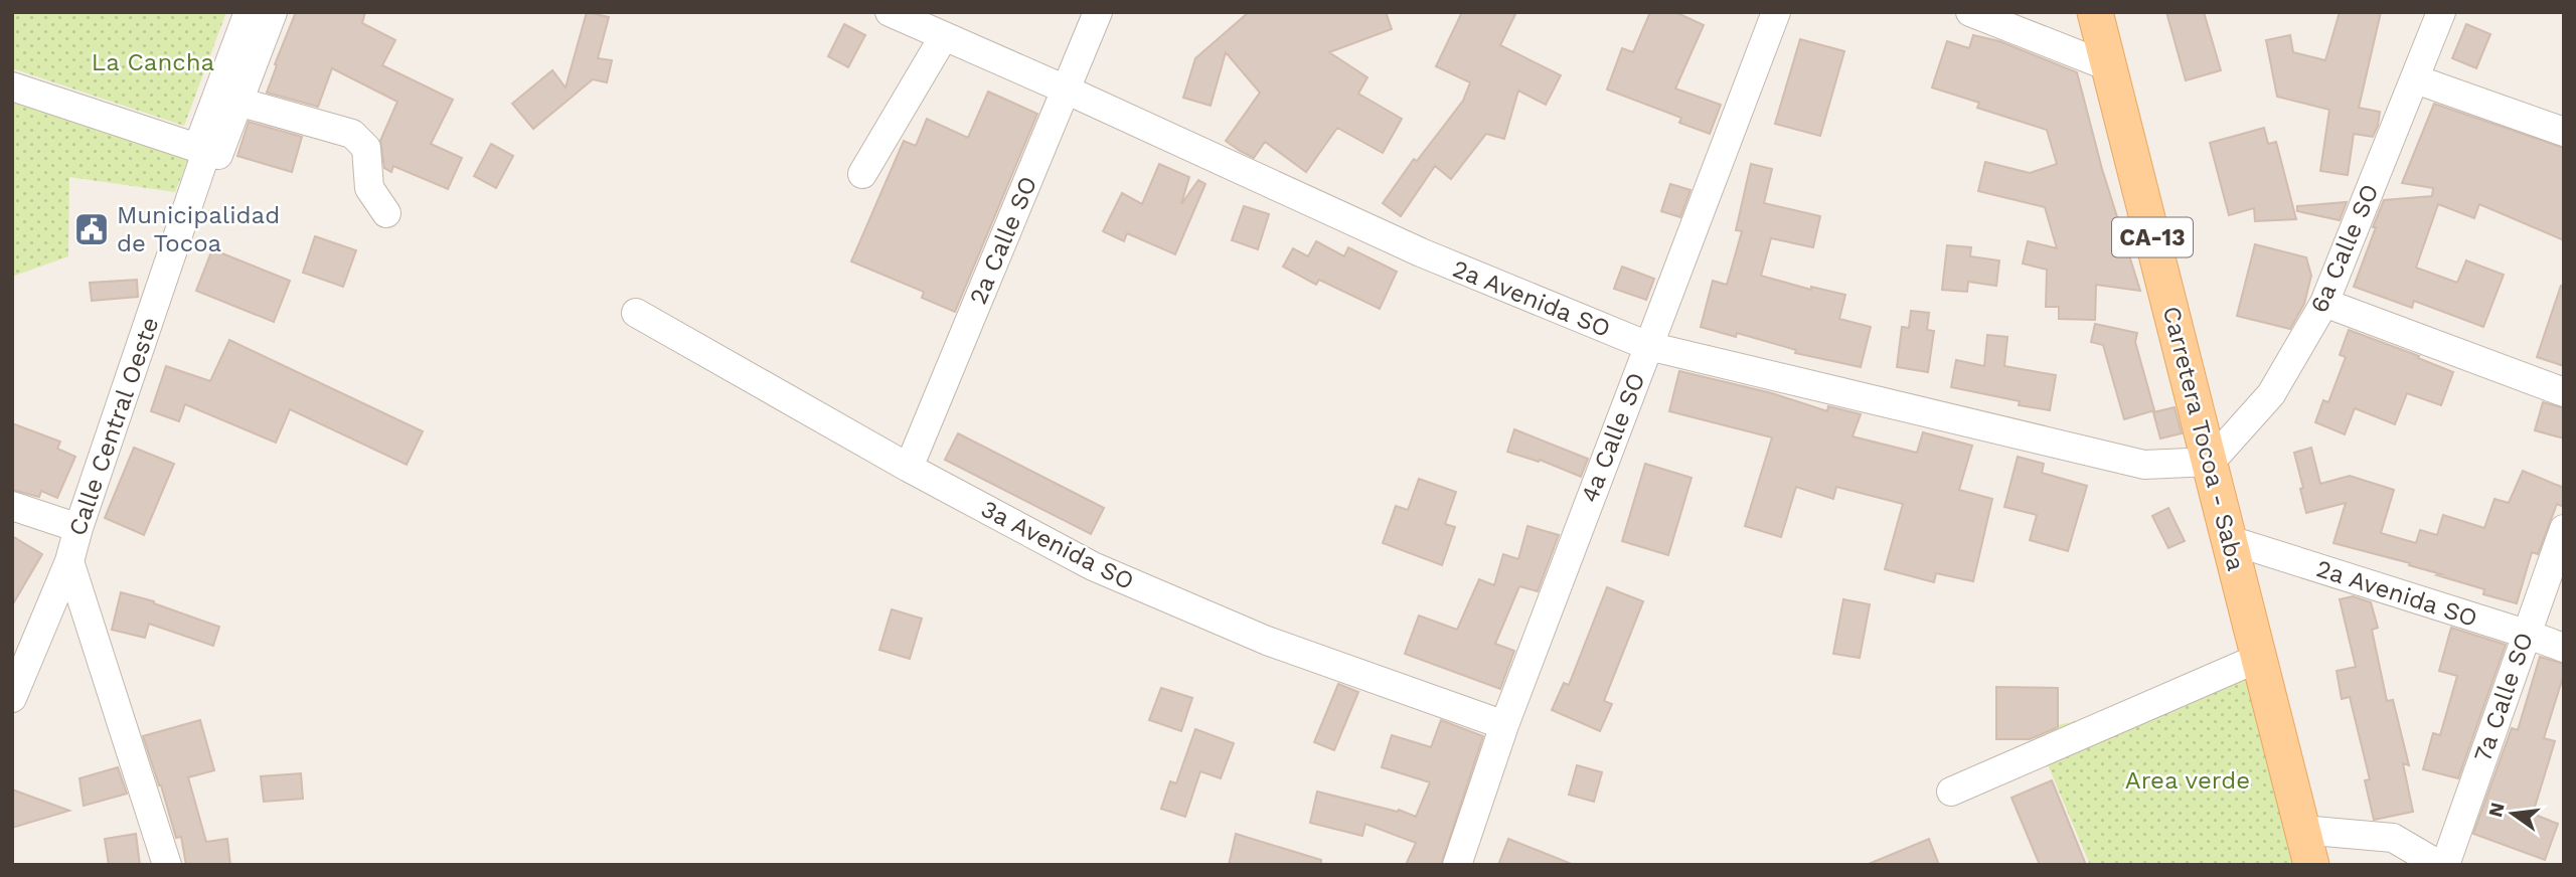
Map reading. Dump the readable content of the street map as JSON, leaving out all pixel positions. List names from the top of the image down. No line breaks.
{"streets":{"main road":["CA-13","Carretera Tocoa - Saba"],"street":["2a Calle SO","6a Calle SO","2a Avenida SO","Calle Central Oeste","4a Calle SO","3a Avenida SO","7a Calle SO"]},"crossings":[["2a Calle SO","2a Avenida SO"],["2a Calle SO","3a Avenida SO"],["6a Calle SO","2a Avenida SO"],["6a Calle SO","Carretera Tocoa - Saba"],["2a Avenida SO","4a Calle SO"],["2a Avenida SO","Carretera Tocoa - Saba"],["2a Avenida SO","7a Calle SO"],["4a Calle SO","3a Avenida SO"]],"parks":["La Cancha","Area verde"],"places":{"public building":["Municipalidad de Tocoa"]},"north":"left"}
